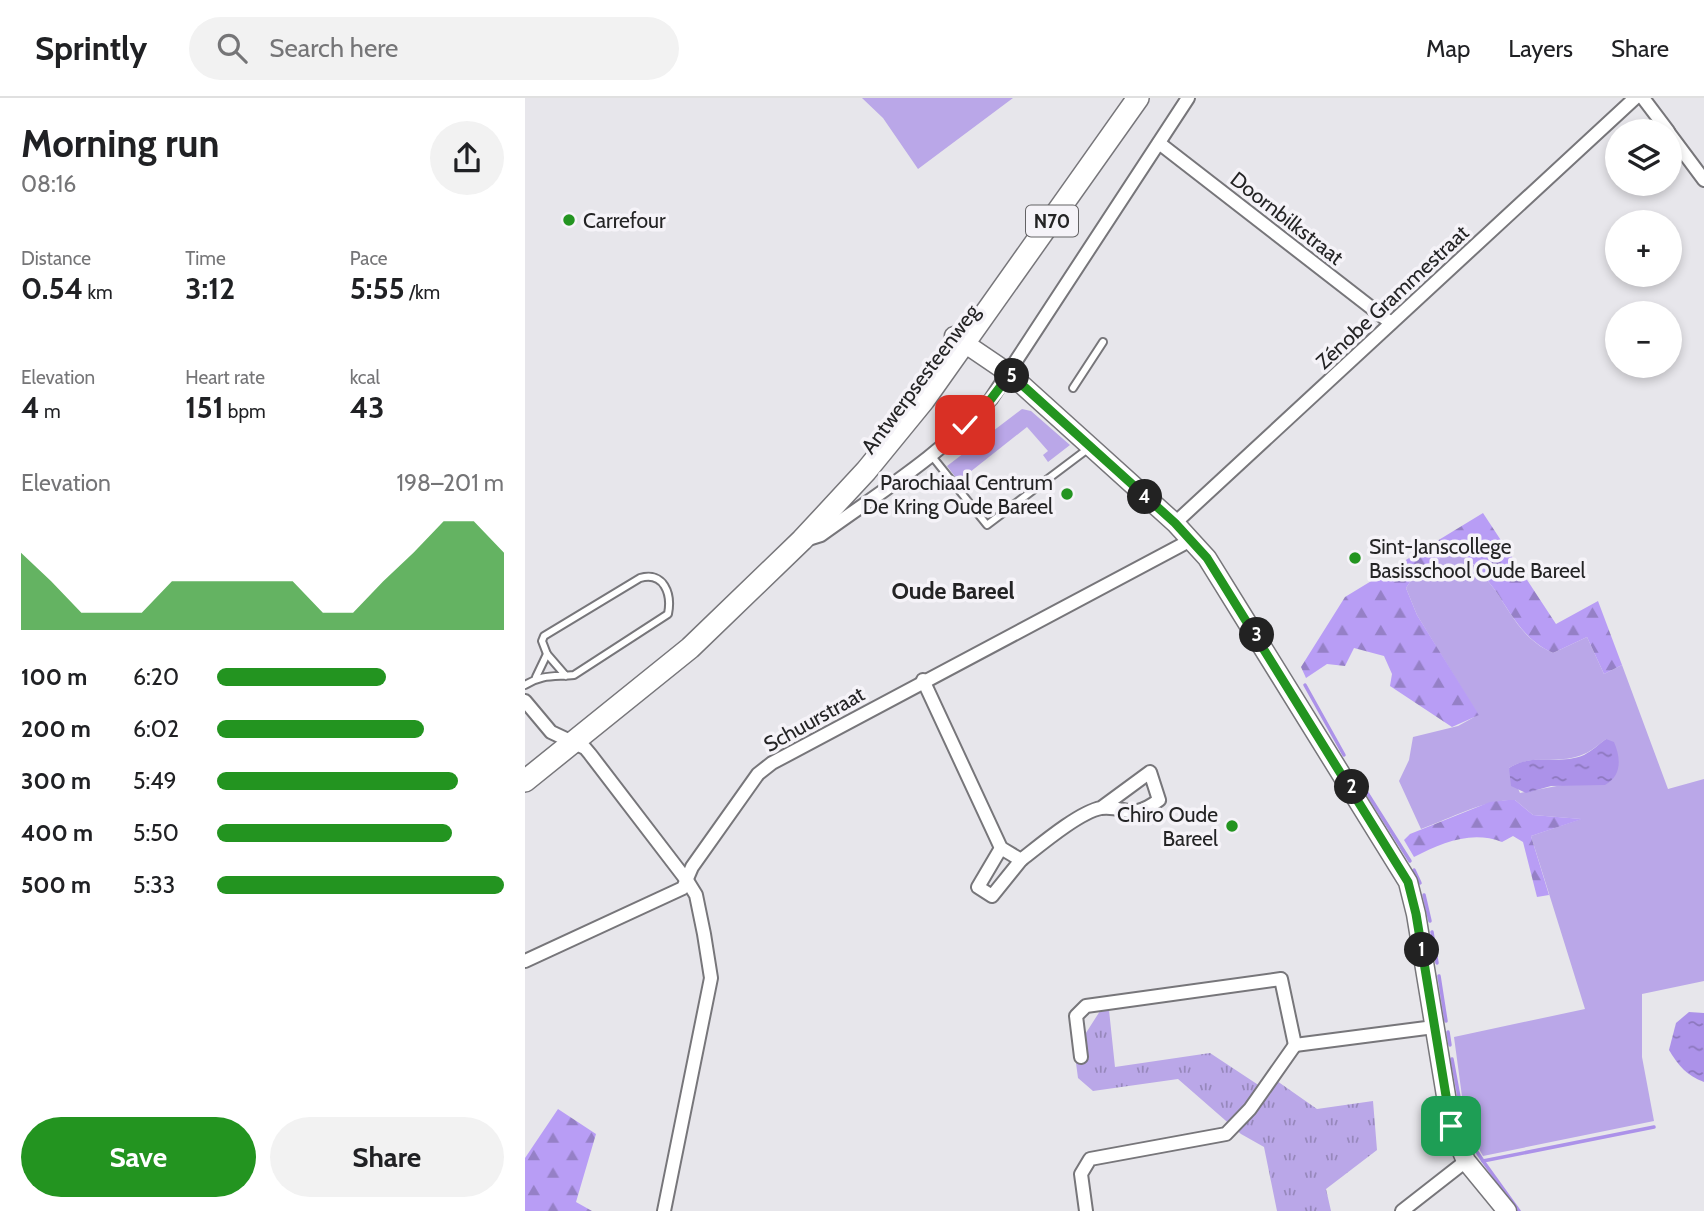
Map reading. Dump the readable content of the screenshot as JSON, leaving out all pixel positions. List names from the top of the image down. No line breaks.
{"streets":{"main road":["N70","Antwerpsesteenweg"],"street":["Doornbilkstraat","Zénobe Grammestraat","Schuurstraat"]},"crossings":[["Doornbilkstraat","Zénobe Grammestraat"],["Doornbilkstraat","Antwerpsesteenweg"]],"districts":["Oude Bareel"],"places":["Carrefour","Parochiaal Centrum De Kring Oude Bareel","Sint-Janscollege Basisschool Oude Bareel","Chiro Oude Bareel"],"page":{"header":"Sprintly","search":"Search here","nav":["Map","Layers","Share"],"heading":["Morning run","08:16"],"map_buttons":["+","−"],"stats":[["Distance","0.54 km"],["Time","3:12"],["Pace","5:55 /km"],["Elevation","4 m"],["Heart rate","151 bpm"],["kcal","43"]],"pins":["5","4","3","2","1"],"chart":["Elevation","198–201 m"],"list":[{"name":"100 m","note":"6:20"},{"name":"200 m","note":"6:02"},{"name":"300 m","note":"5:49"},{"name":"400 m","note":"5:50"},{"name":"500 m","note":"5:33"}],"buttons":["Save","Share"]}}
